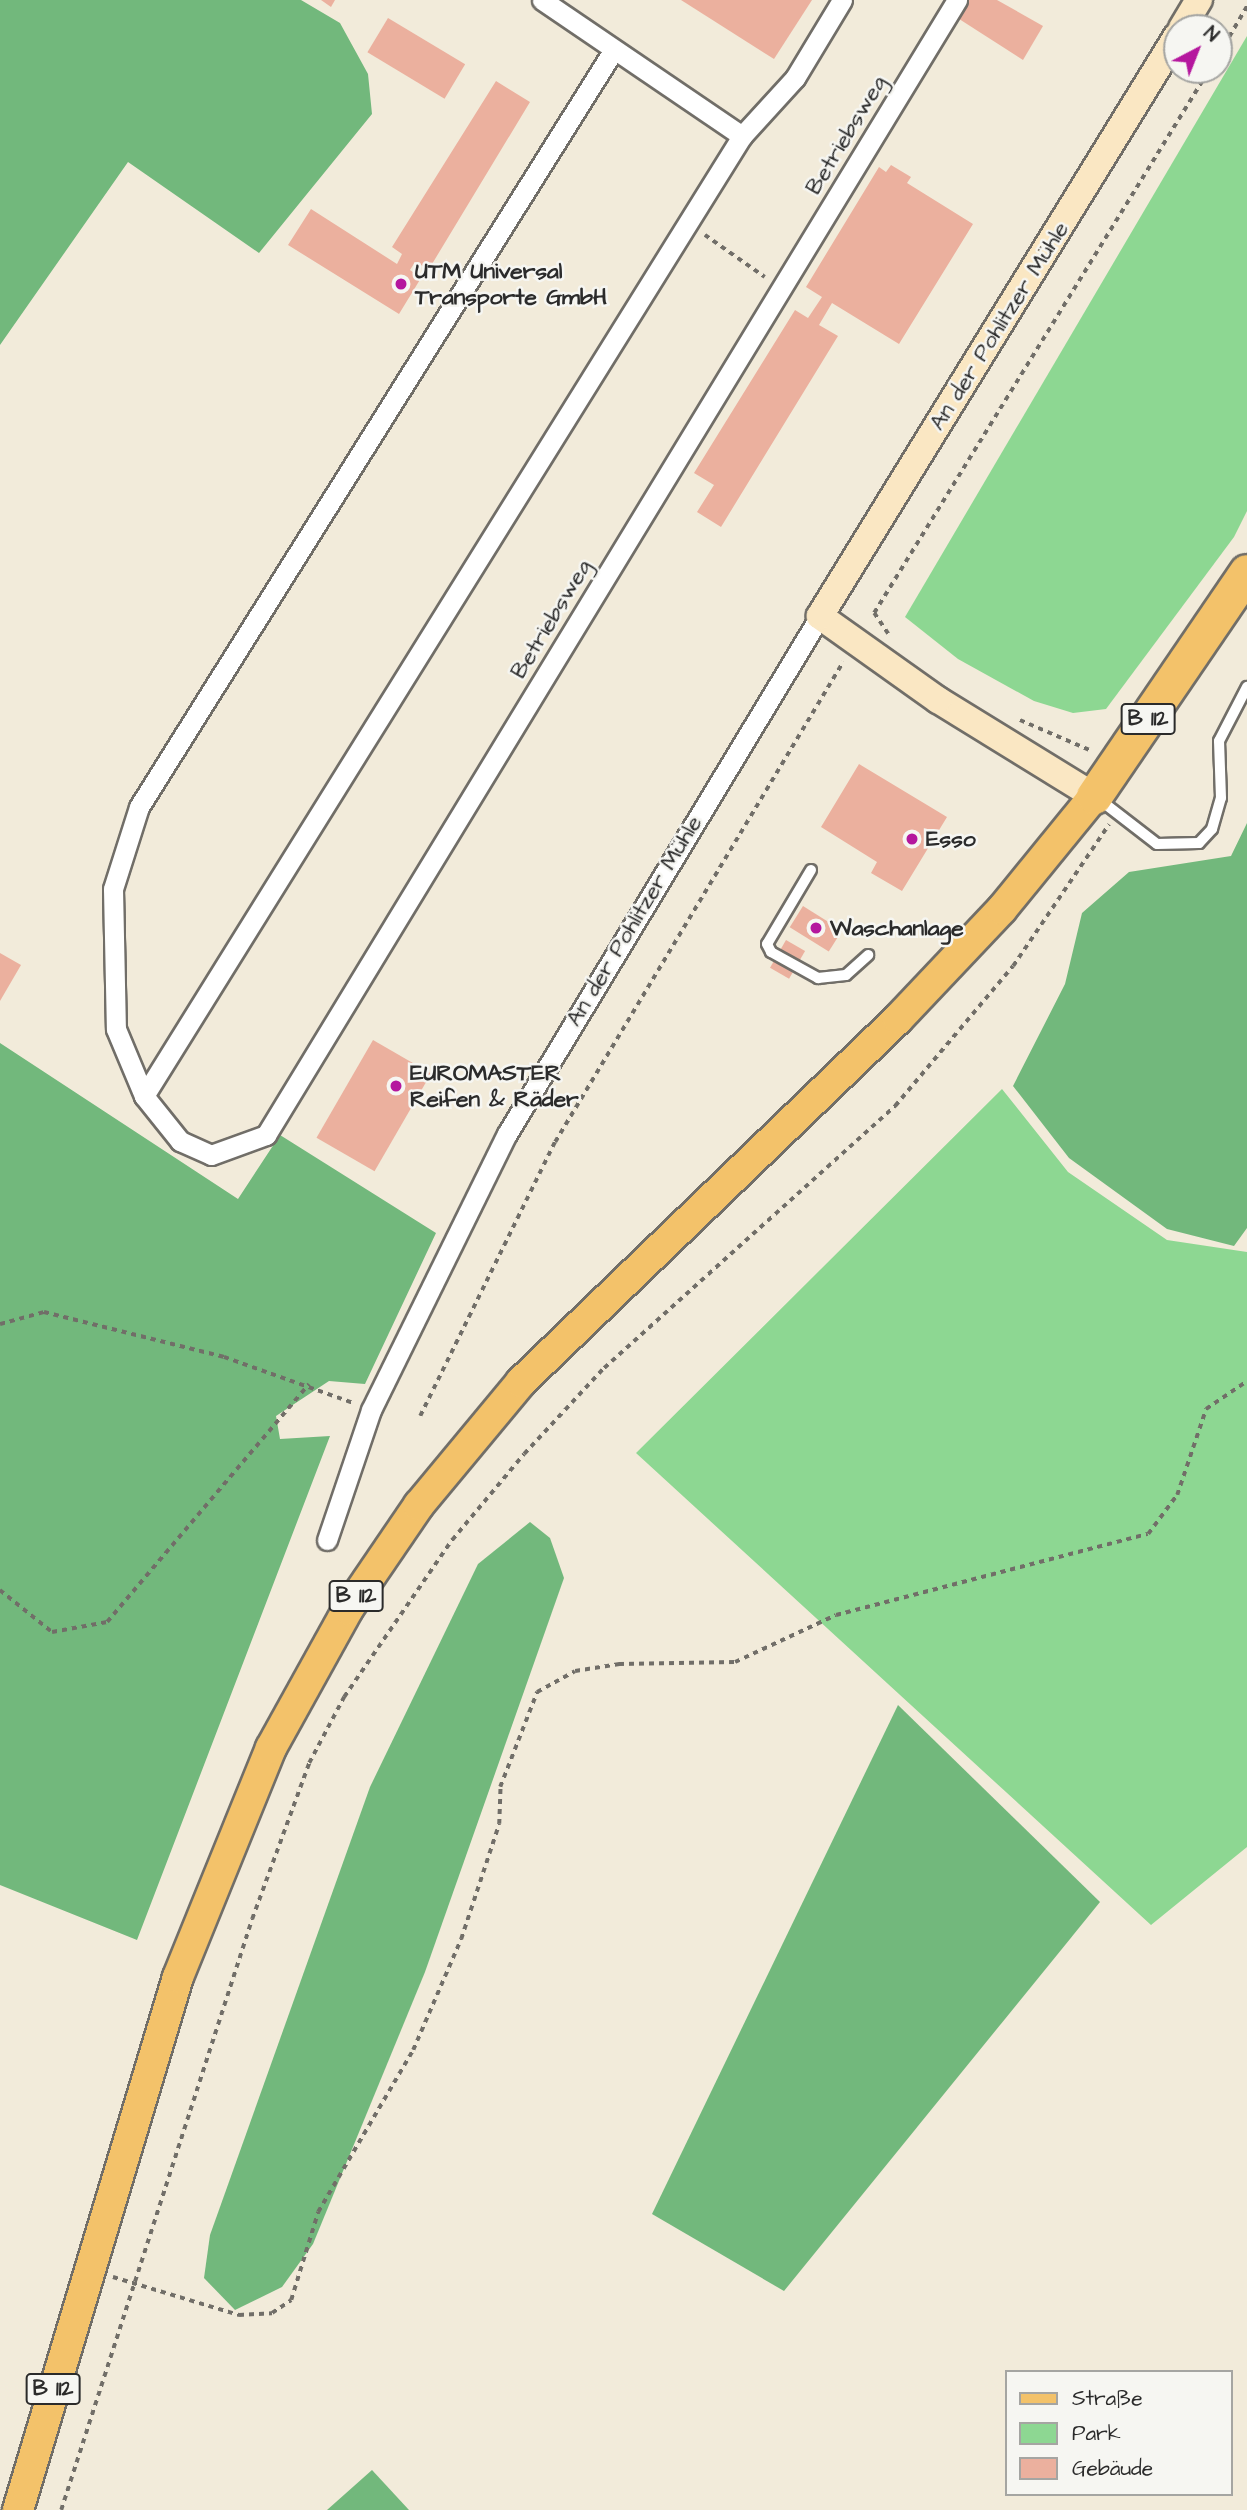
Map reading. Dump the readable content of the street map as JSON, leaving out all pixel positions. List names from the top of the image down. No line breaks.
{"streets":{"highway":["B 112"],"main road":["An der Pohlitzer Mühle"],"street":["Betriebsweg"]},"places":["UTM Universal Transporte GmbH","Esso","Waschanlage","EUROMASTER Reifen & Räder"],"legend":["Straße","Park","Gebäude"],"north":"top right"}
